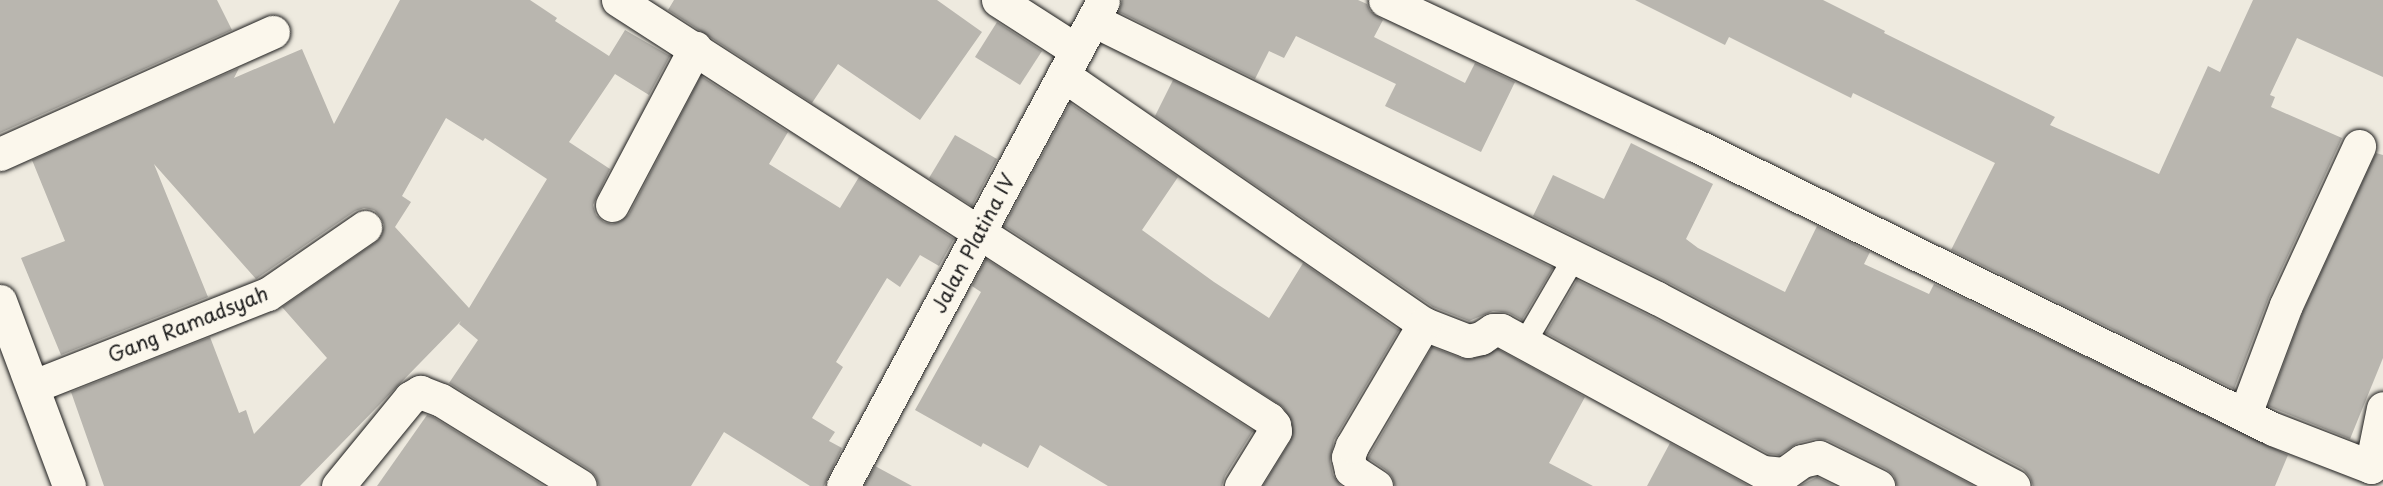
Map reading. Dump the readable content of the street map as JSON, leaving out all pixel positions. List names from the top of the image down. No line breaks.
{"streets":{"street":["Jalan Platina IV","Gang Ramadsyah"]}}
